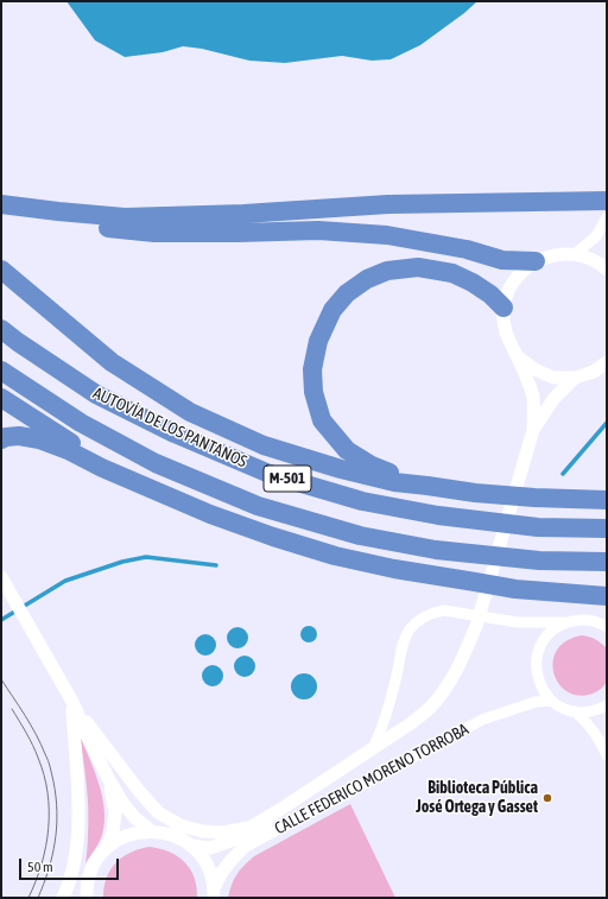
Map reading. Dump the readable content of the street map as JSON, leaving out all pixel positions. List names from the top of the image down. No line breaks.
{"streets":{"highway":["AUTOVÍA DE LOS PANTANOS","M-501"],"street":["CALLE FEDERICO MORENO TORROBA"]},"places":["Biblioteca Pública José Ortega y Gasset"],"scale_bar":"50 m"}
